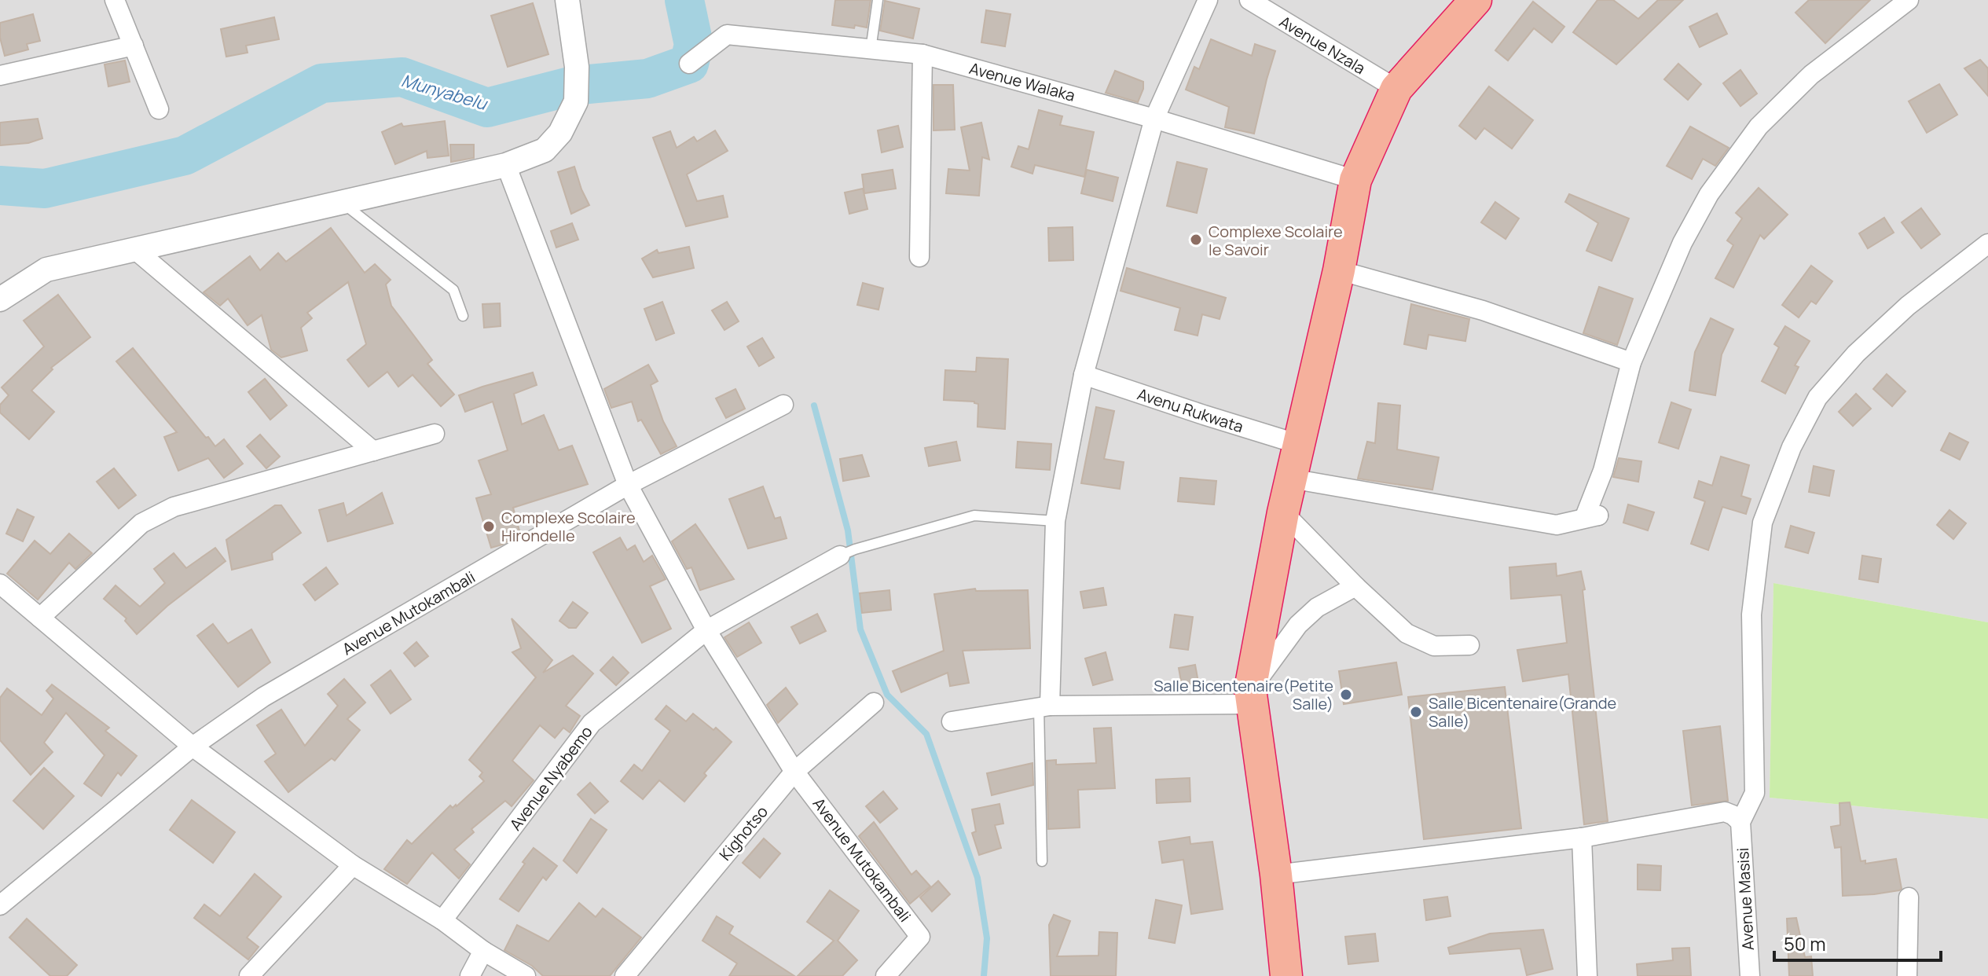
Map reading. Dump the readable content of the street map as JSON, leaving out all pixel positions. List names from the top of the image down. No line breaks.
{"streets":{"street":["Avenue Nzala","Avenue Walaka","Avenu Rukwata","Avenue Mutokambali","Avenue Nyabemo","Kighotso","Avenue Masisi"]},"crossings":[["Avenue Mutokambali","Kighotso"]],"water":["Munyabelu"],"places":["Complexe Scolaire le Savoir","Complexe Scolaire Hirondelle","Salle Bicentenaire(Petite Salle)","Salle Bicentenaire(Grande Salle)"],"scale_bar":"50 m"}
